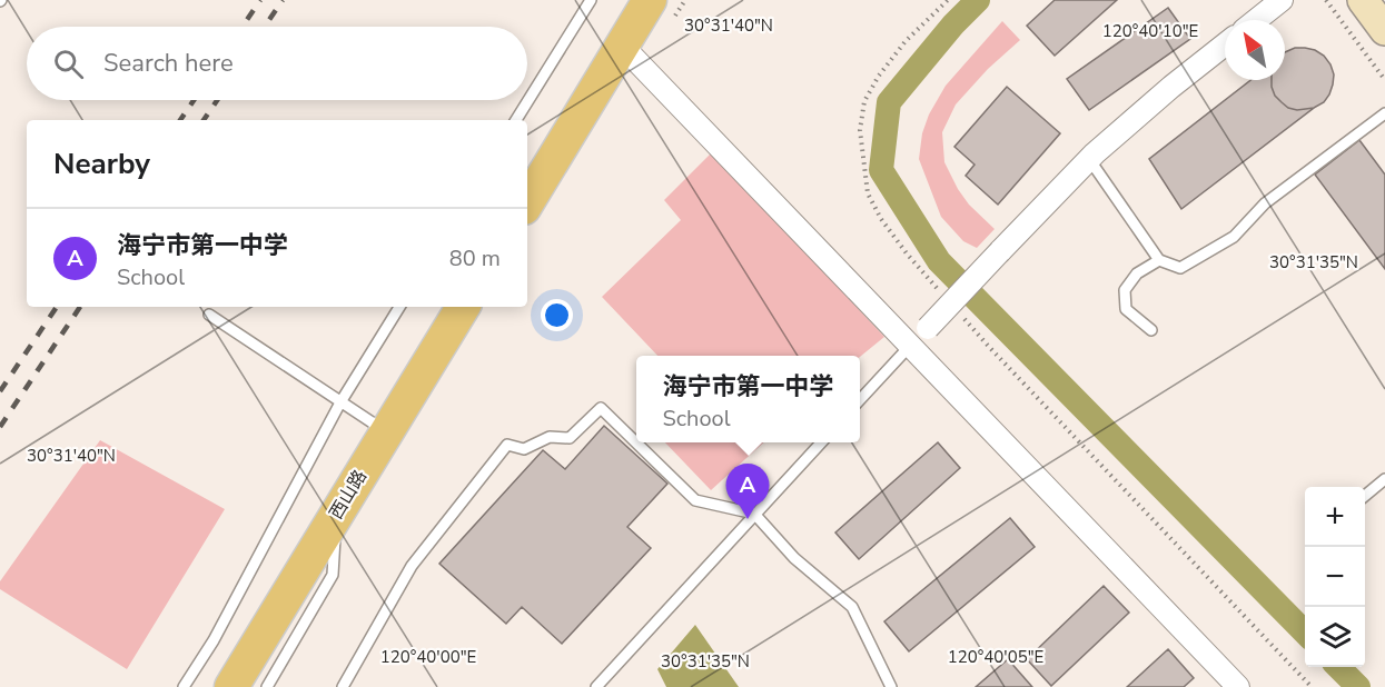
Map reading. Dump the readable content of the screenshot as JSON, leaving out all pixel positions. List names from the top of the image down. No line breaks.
{"streets":{"main road":["西山路"]},"north":"top left","page":{"search":"Search here","heading":"Nearby","list":[{"mark":"A","name":"海宁市第一中学","note":"School","value":"80 m"}],"popup":["海宁市第一中学","School"],"pins":"A","map_buttons":["+","−"]},"coordinates":["30°31'40\"N","120°40'10\"E","30°31'35\"N","120°40'00\"E","120°40'05\"E"]}
